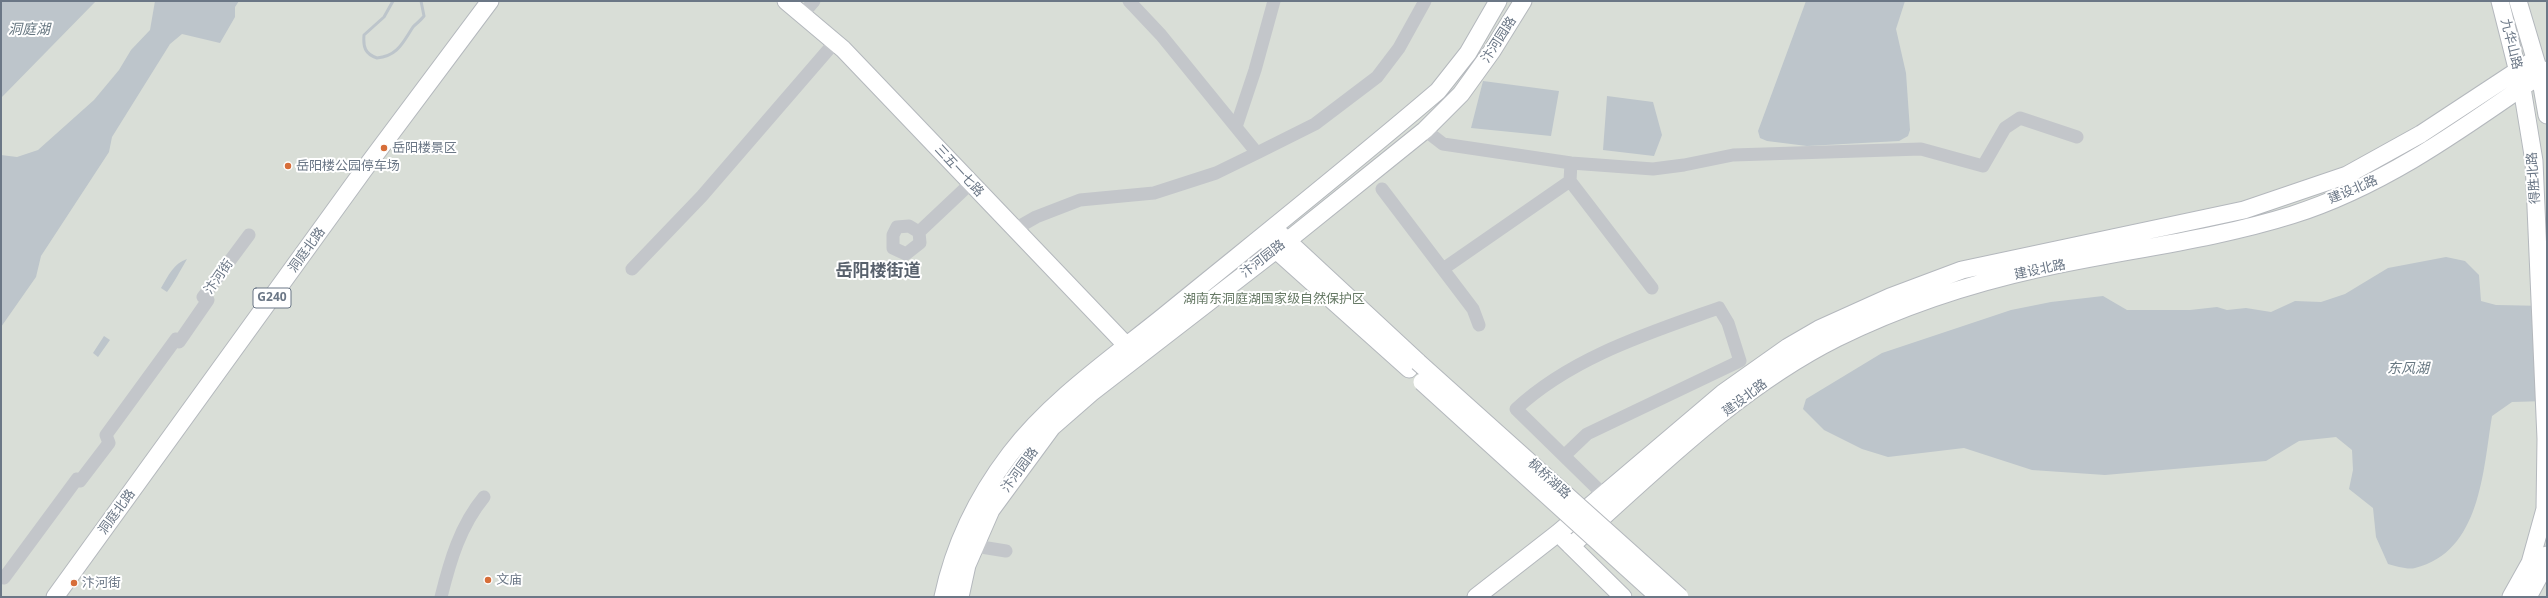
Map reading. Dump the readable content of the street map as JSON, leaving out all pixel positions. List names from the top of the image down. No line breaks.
{"streets":{"main road":["汴河园路","九华山路","三五一七路","得胜北路","建设北路","洞庭北路","G240","枫桥湖路"],"street":["汴河街"]},"crossings":[["汴河园路","三五一七路"],["九华山路","得胜北路"],["九华山路","建设北路"],["得胜北路","建设北路"]],"districts":["岳阳楼街道"],"water":["洞庭湖","东风湖"],"parks":["湖南东洞庭湖国家级自然保护区"],"places":["岳阳楼景区","岳阳楼公园停车场","文庙","汴河街"]}
